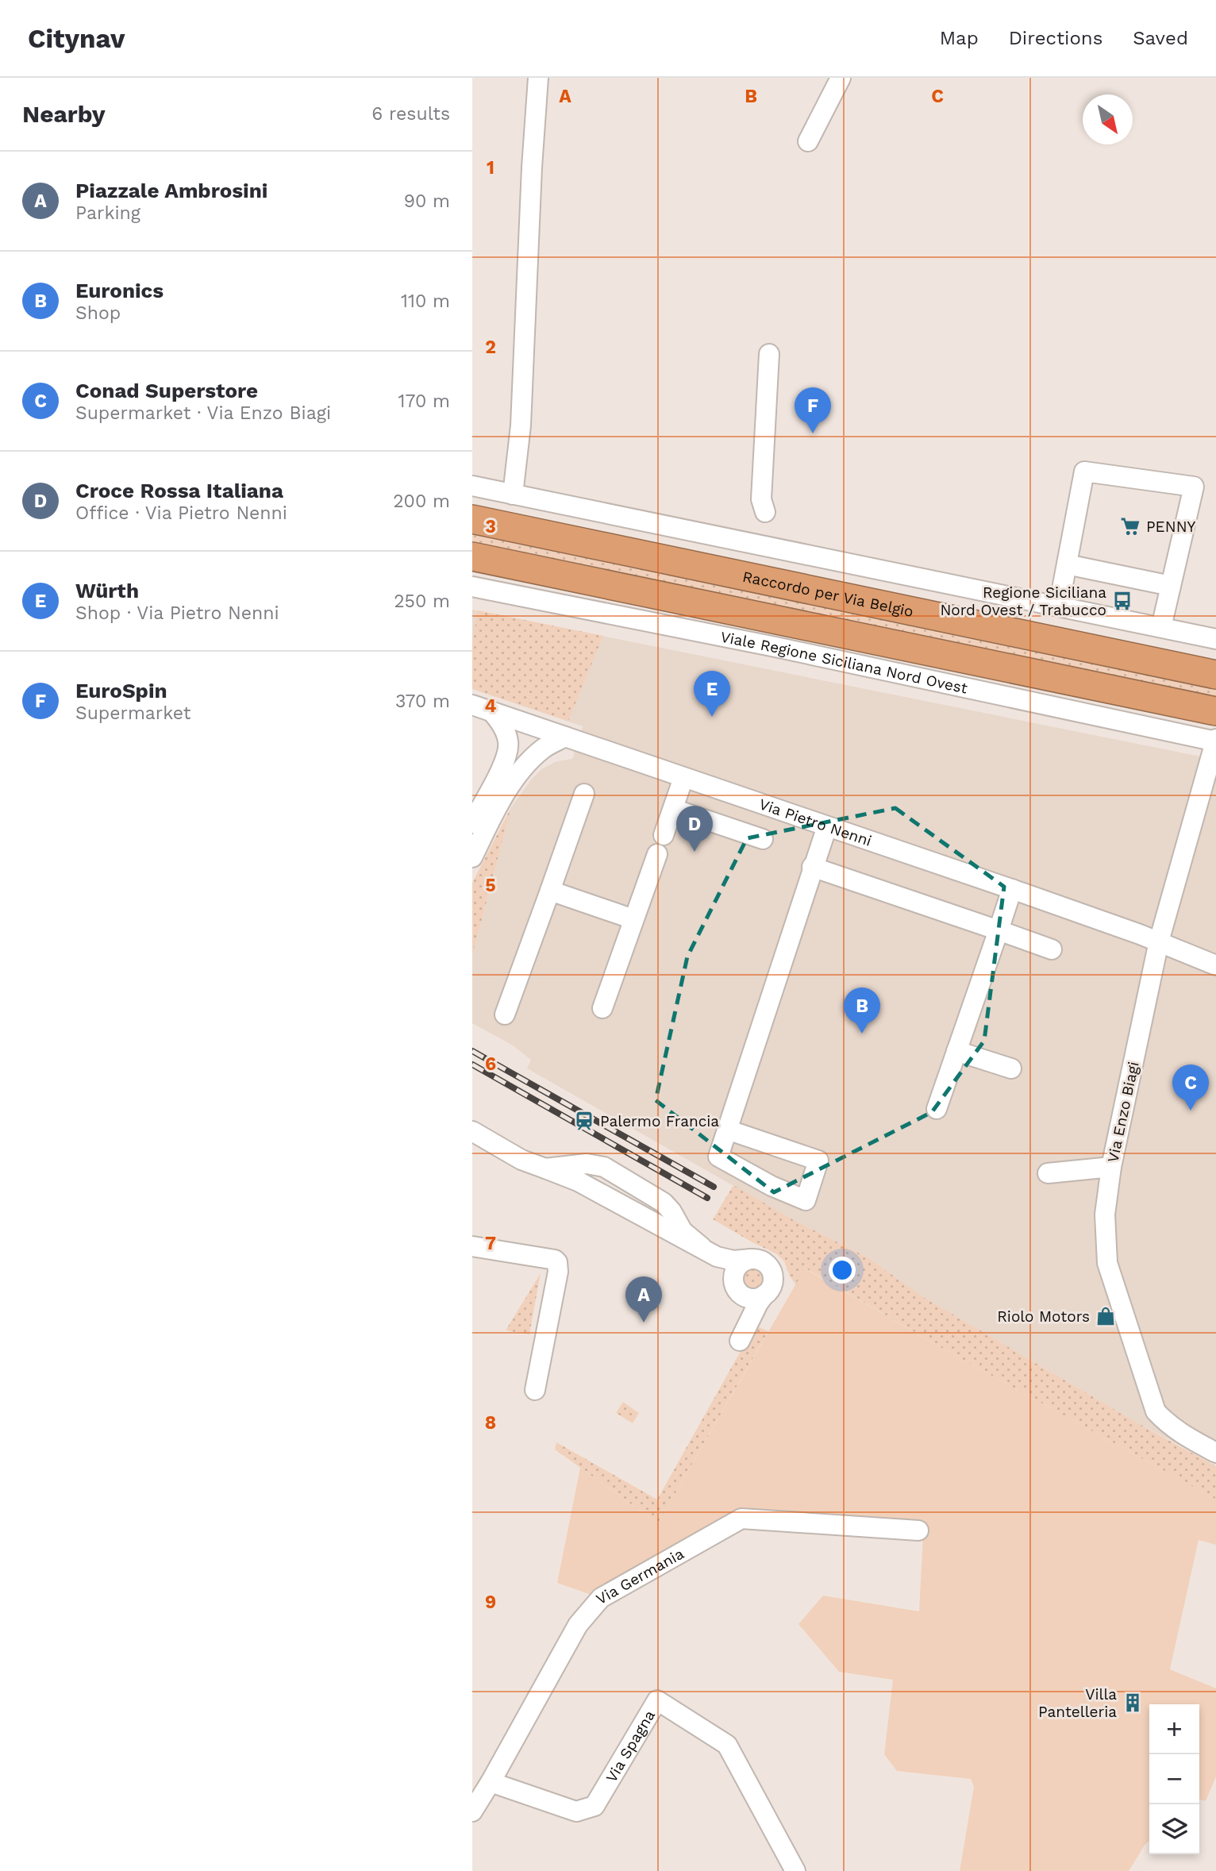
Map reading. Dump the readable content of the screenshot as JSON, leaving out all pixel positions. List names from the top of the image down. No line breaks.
{"streets":{"highway":["Raccordo per Via Belgio"],"street":["Viale Regione Siciliana Nord Ovest","Via Pietro Nenni","Via Enzo Biagi","Via Germania","Via Spagna"]},"crossings":[["Viale Regione Siciliana Nord Ovest","Via Enzo Biagi"],["Via Pietro Nenni","Via Enzo Biagi"],["Via Germania","Via Spagna"]],"places":{"supermarket":["PENNY"],"bus stop":["Regione Siciliana Nord Ovest / Trabucco"],"station":["Palermo Francia"],"shop":["Riolo Motors"],"building":["Villa Pantelleria"]},"north":"bottom right","page":{"header":"Citynav","nav":["Map","Directions","Saved"],"heading":["Nearby","6 results"],"list":[{"mark":"A","name":"Piazzale Ambrosini","note":"Parking","value":"90 m"},{"mark":"B","name":"Euronics","note":"Shop","value":"110 m"},{"mark":"C","name":"Conad Superstore","note":"Supermarket · Via Enzo Biagi","value":"170 m"},{"mark":"D","name":"Croce Rossa Italiana","note":"Office · Via Pietro Nenni","value":"200 m"},{"mark":"E","name":"Würth","note":"Shop · Via Pietro Nenni","value":"250 m"},{"mark":"F","name":"EuroSpin","note":"Supermarket","value":"370 m"}],"pins":["F","E","D","B","C","A"],"map_buttons":["+","−"]},"grid":{"columns":["A","B","C"],"rows":["1","2","3","4","5","6","7","8","9"]}}
